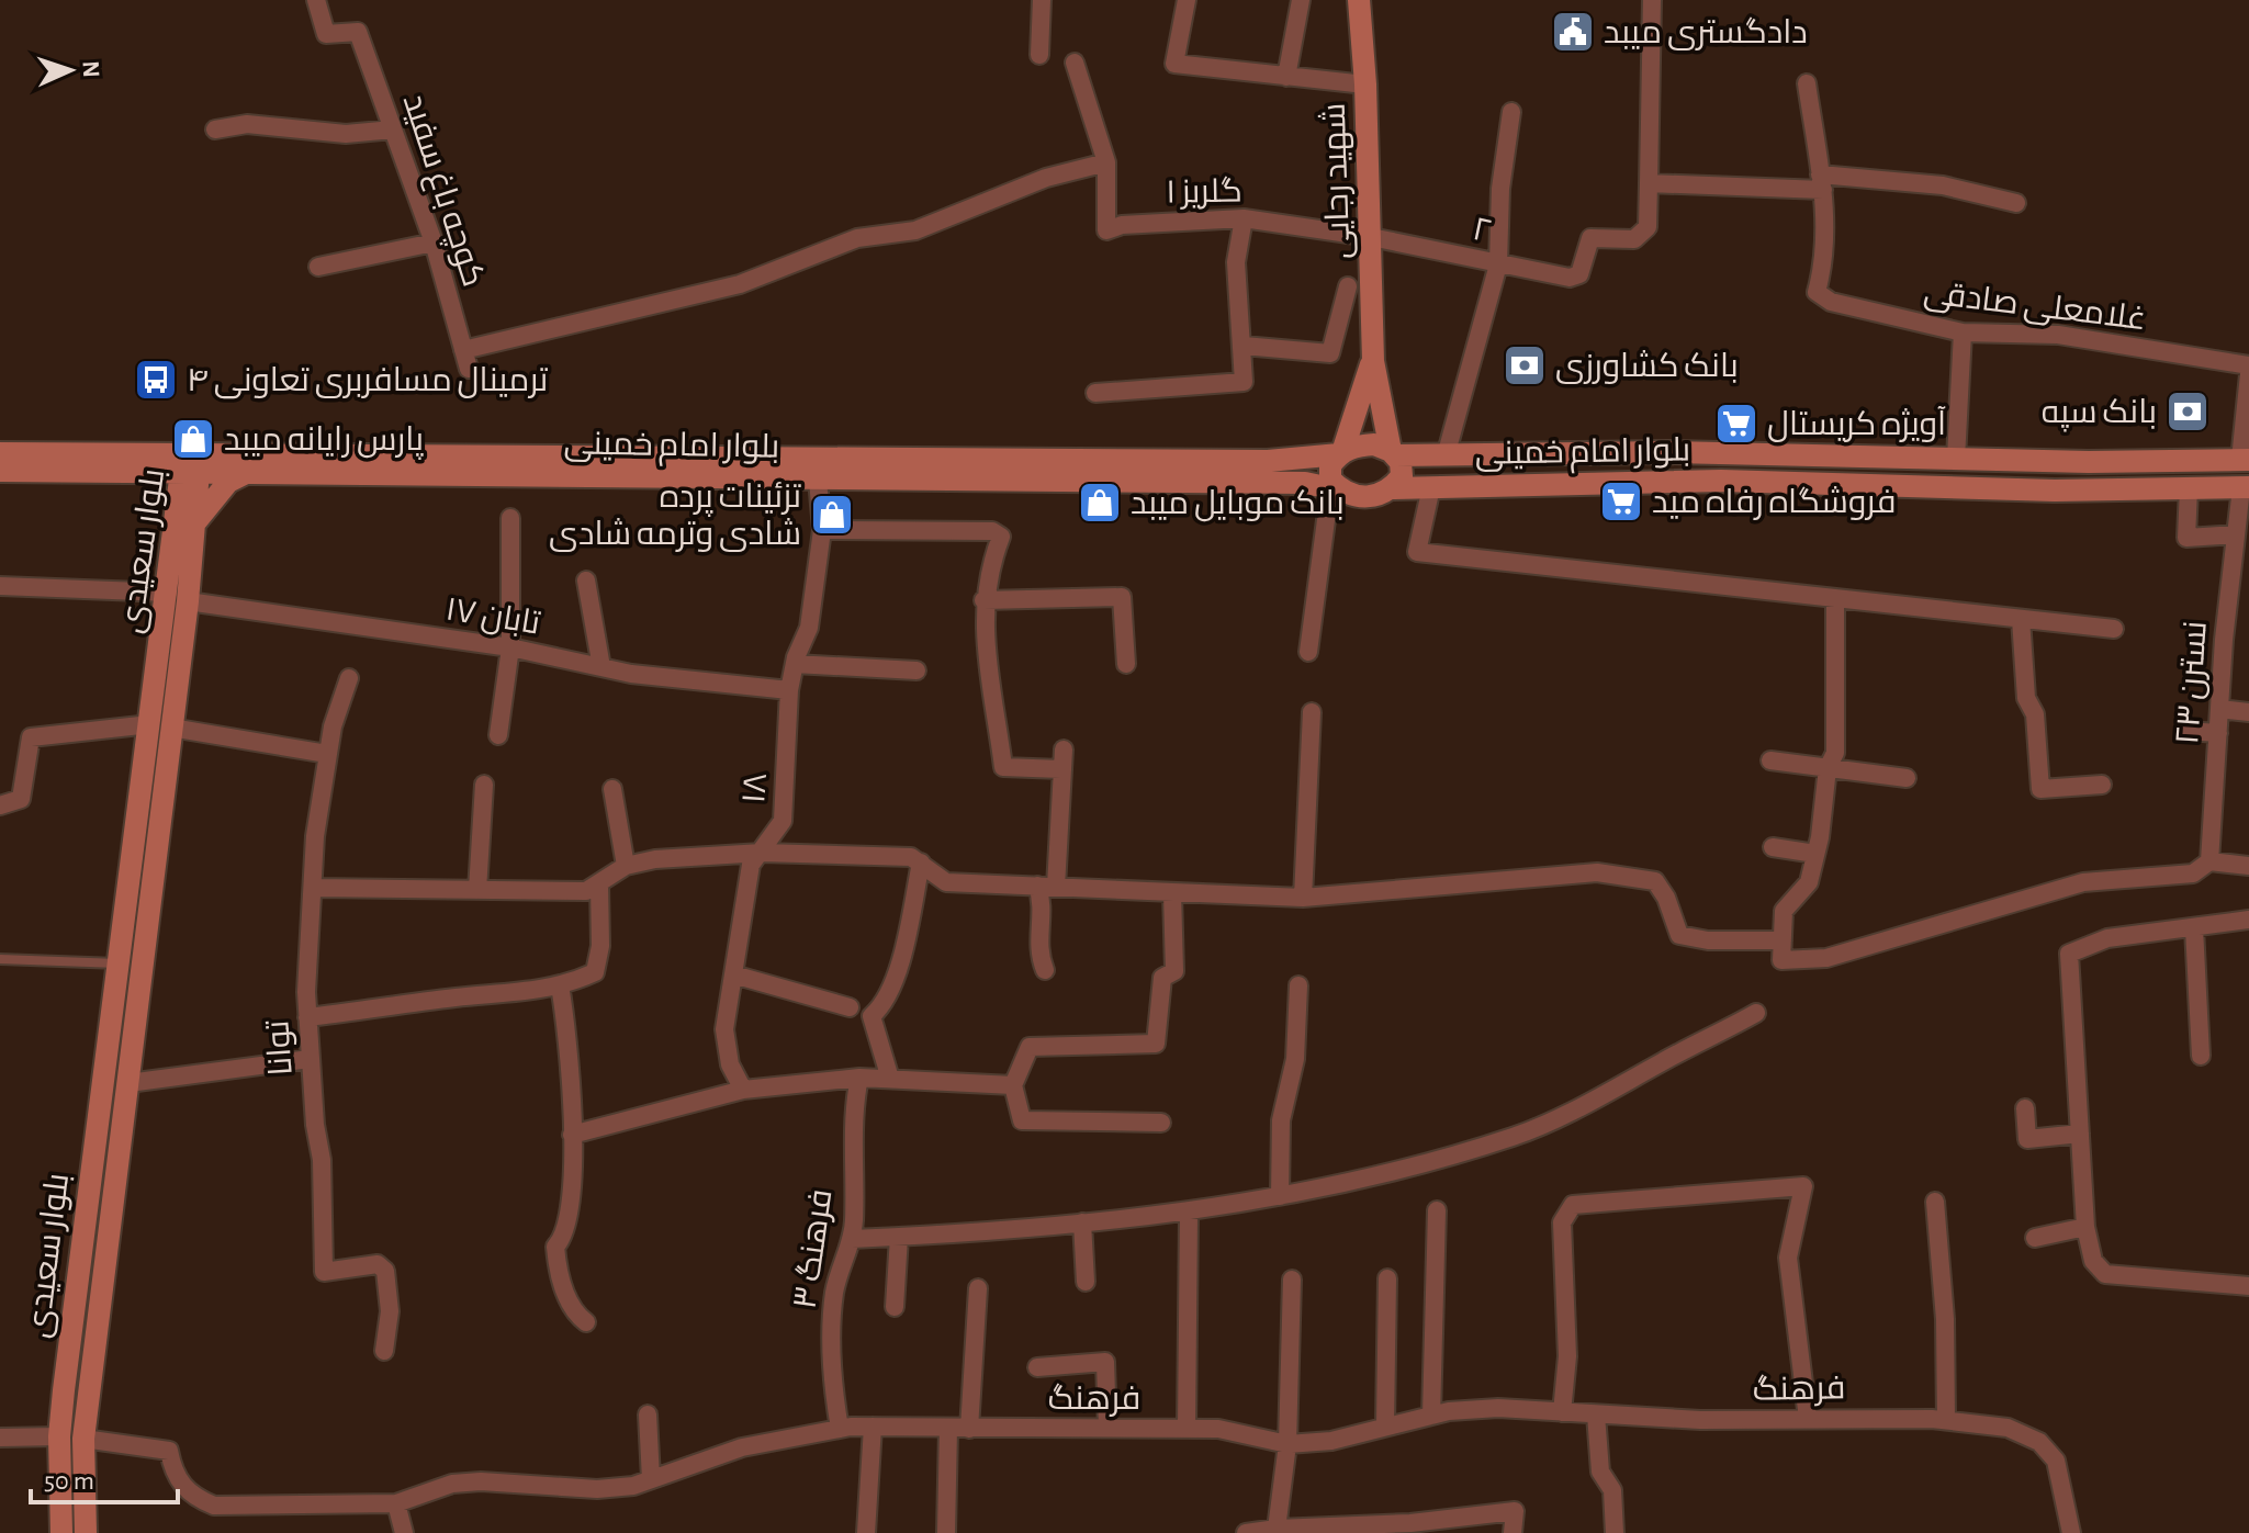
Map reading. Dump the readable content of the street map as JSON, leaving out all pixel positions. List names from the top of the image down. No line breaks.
{"streets":{"main road":["شهید رجایی","بلوار امام خمینی","بلوار سعیدی"],"street":["کوچه باغ سفید","گلریز ۱","۲","غلامعلی صادقی","تابان ۱۷","نسترن ۲۳","۱۸","توانا","فرهنگ ۳","فرهنگ"]},"crossings":[["شهید رجایی","گلریز ۱"],["شهید رجایی","۲"],["گلریز ۱","۲"],["بلوار امام خمینی","بلوار سعیدی"],["بلوار امام خمینی","نسترن ۲۳"],["بلوار امام خمینی","۱۸"],["بلوار سعیدی","تابان ۱۷"],["بلوار سعیدی","فرهنگ"],["تابان ۱۷","۱۸"],["فرهنگ ۳","فرهنگ"]],"places":{"public building":["دادگستری میبد"],"bank":["بانک کشاورزی","بانک سپه"],"bus stop":["ترمینال مسافربری تعاونی ۴"],"supermarket":["آویژه کریستال","فروشگاه رفاه مید"],"shop":["پارس رایانه میبد","بانک موبایل میبد","تزئینات پرده شادی وترمه شادی"]},"scale_bar":"50 m","north":"right"}
